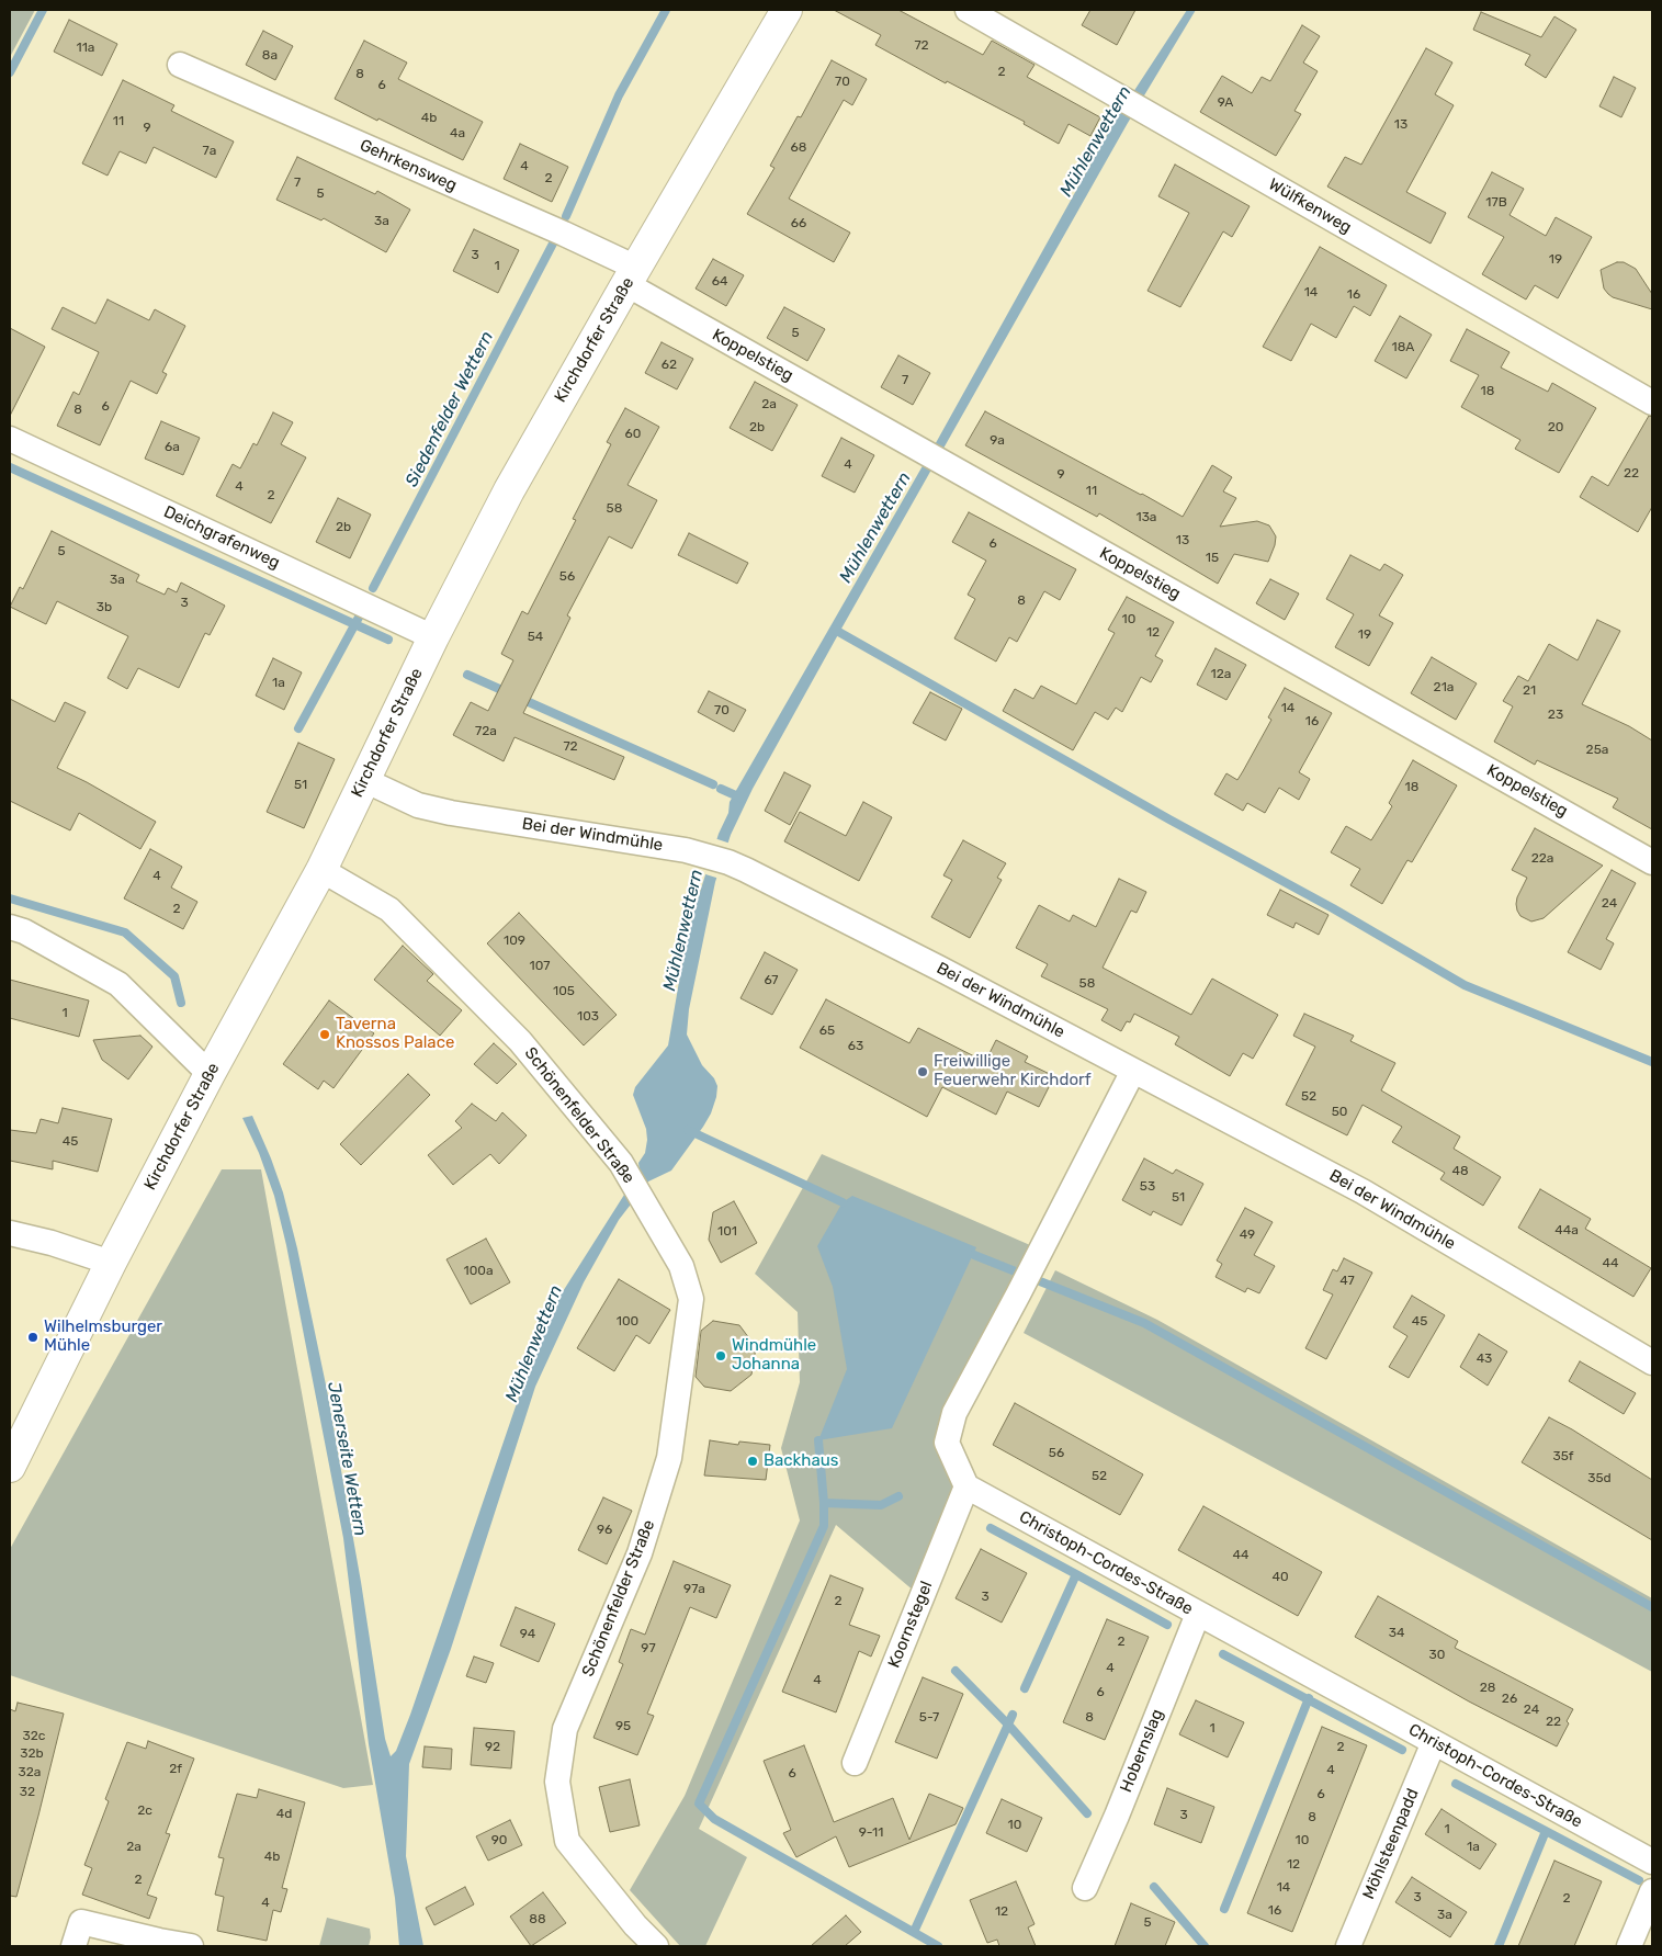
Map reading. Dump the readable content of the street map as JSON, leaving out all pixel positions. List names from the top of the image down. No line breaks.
{"streets":{"street":["Gehrkensweg","Wülfkenweg","Kirchdorfer Straße","Koppelstieg","Deichgrafenweg","Bei der Windmühle","Schönenfelder Straße","Christoph-Cordes-Straße","Koornstegel","Hobernslag","Möhlsteenpadd"]},"crossings":[["Gehrkensweg","Kirchdorfer Straße"],["Gehrkensweg","Koppelstieg"],["Kirchdorfer Straße","Koppelstieg"],["Kirchdorfer Straße","Deichgrafenweg"],["Kirchdorfer Straße","Bei der Windmühle"],["Kirchdorfer Straße","Schönenfelder Straße"],["Christoph-Cordes-Straße","Koornstegel"],["Christoph-Cordes-Straße","Hobernslag"],["Christoph-Cordes-Straße","Möhlsteenpadd"]],"water":["Mühlenwettern","Siedenfelder Wettern","Jenerseite Wettern"],"places":["Taverna Knossos Palace","Freiwillige Feuerwehr Kirchdorf","Wilhelmsburger Mühle","Windmühle Johanna","Backhaus"],"house_numbers":["72","11a","8a","2","8","70","6","9A","4b","11","13","9","4a","68","7a","4","2","7","5","17B","3a","66","3","19","1","64","14","16","5","18A","62","7","18","2a","6","8","2b","20","60","9a","6a","4","22","9","4","11","2","58","13a","2b","13","6","5","15","56","3a","8","3","3b","10","12","19","54","12a","1a","21a","21","14","70","23","16","72a","72","25a","51","18","22a","4","24","2","109","107","67","58","105","1","103","65","63","52","50","45","48","53","51","44a","101","49","44","100a","47","100","45","43","56","35f","52","35d","96","44","40","97a","3","2","34","94","2","97","30","4","4","28","6","26","24","5-7","8","22","95","1","32c","92","2","32b","2f","4","32a","6","32","6","2c","4d","3","8","10","1","9-11","90","10","2a","1a","4b","12","2","14","3","2","4","16","12","3a","88","5"]}
